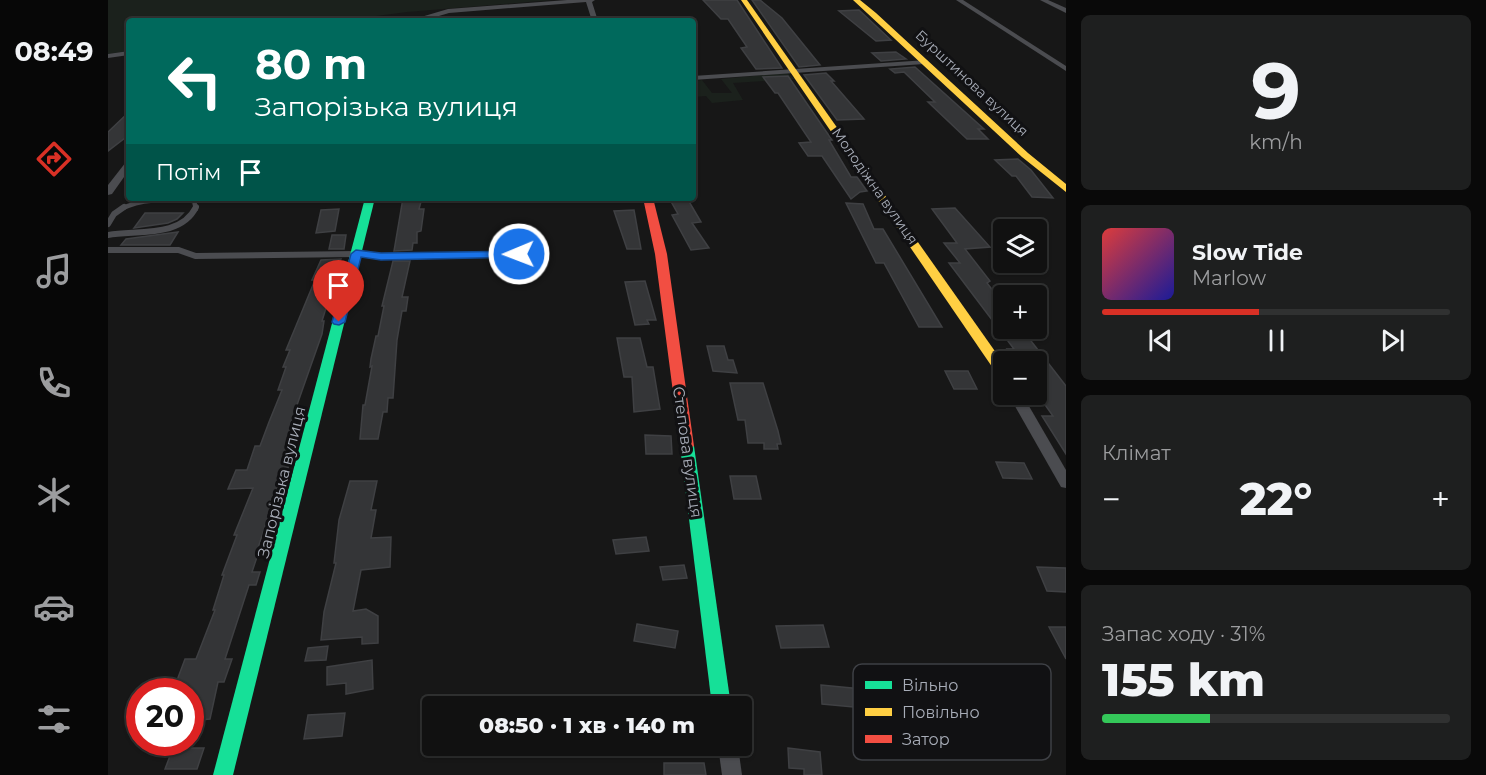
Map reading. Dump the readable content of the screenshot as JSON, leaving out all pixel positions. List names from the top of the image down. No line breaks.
{"streets":{"street":["Бурштинова вулиця","Молодіжна вулиця","Степова вулиця","Запорізька вулиця"]},"legend":["Вільно","Повільно","Затор"],"page":{"tabs":"08:49","tile":[["9","km/h"],"Клімат",["Запас ходу · 31%","155 km"]],"turn":["80 m","Запорізька вулиця"],"then":"Потім","map_buttons":["+","−"],"song":["Slow Tide","Marlow"],"heat":["−","22°","+"],"limit":"20","trip":"08:50 · 1 хв · 140 m"}}
